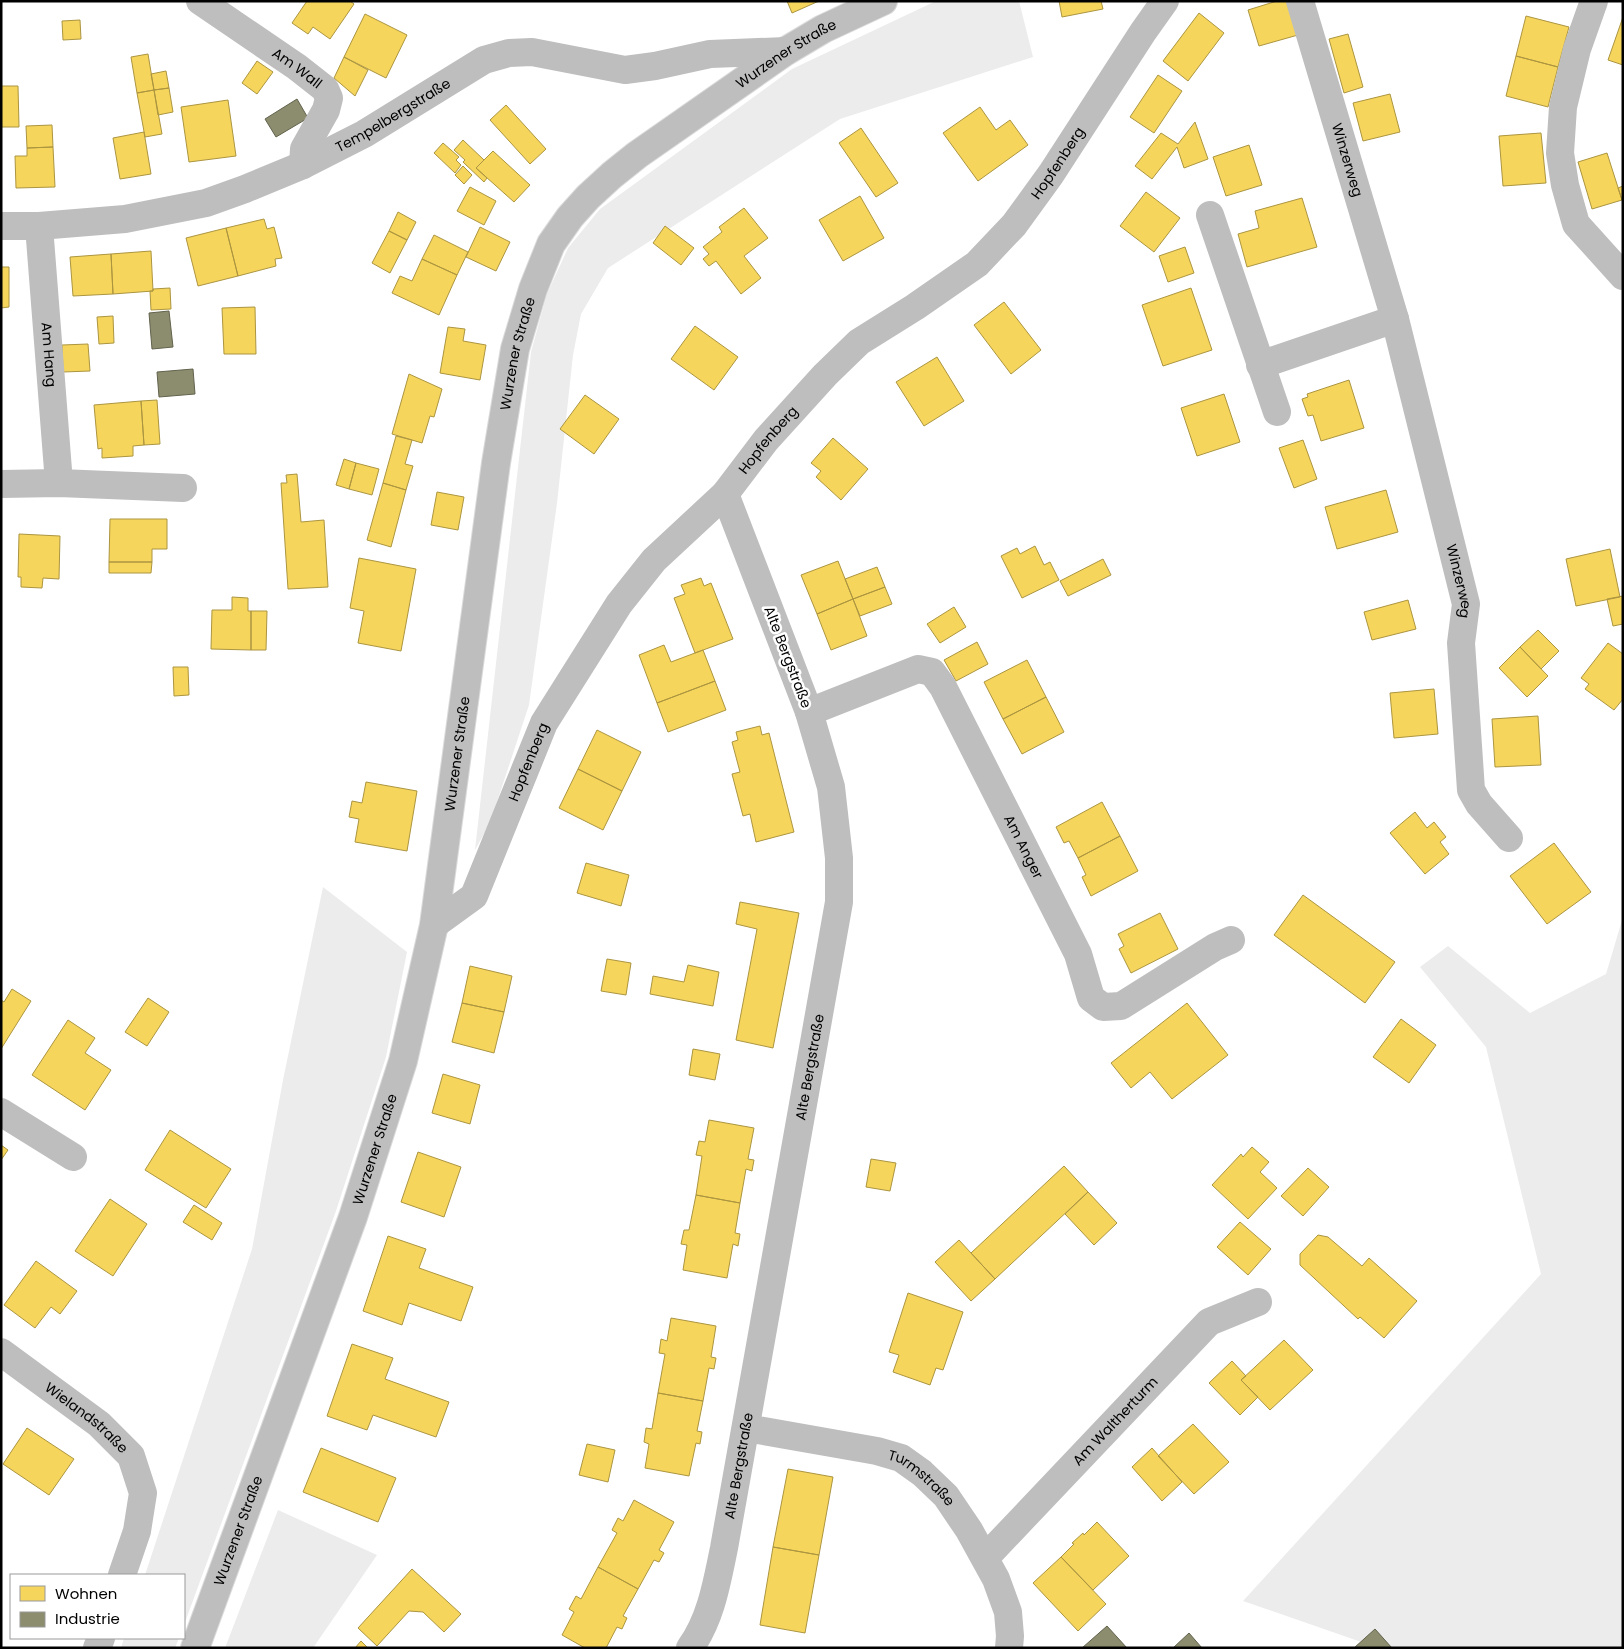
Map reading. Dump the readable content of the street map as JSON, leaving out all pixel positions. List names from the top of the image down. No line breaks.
{"streets":{"street":["Wurzener Straße","Am Wall","Tempelbergstraße","Winzerweg","Hopfenberg","Am Hang","Alte Bergstraße","Am Anger","Wielandstraße","Am Waltherturm","Turmstraße"]},"crossings":[["Wurzener Straße","Tempelbergstraße"],["Wurzener Straße","Hopfenberg"],["Am Wall","Tempelbergstraße"],["Tempelbergstraße","Am Hang"],["Hopfenberg","Alte Bergstraße"],["Alte Bergstraße","Am Anger"],["Alte Bergstraße","Turmstraße"],["Am Waltherturm","Turmstraße"]],"legend":["Wohnen","Industrie"]}
